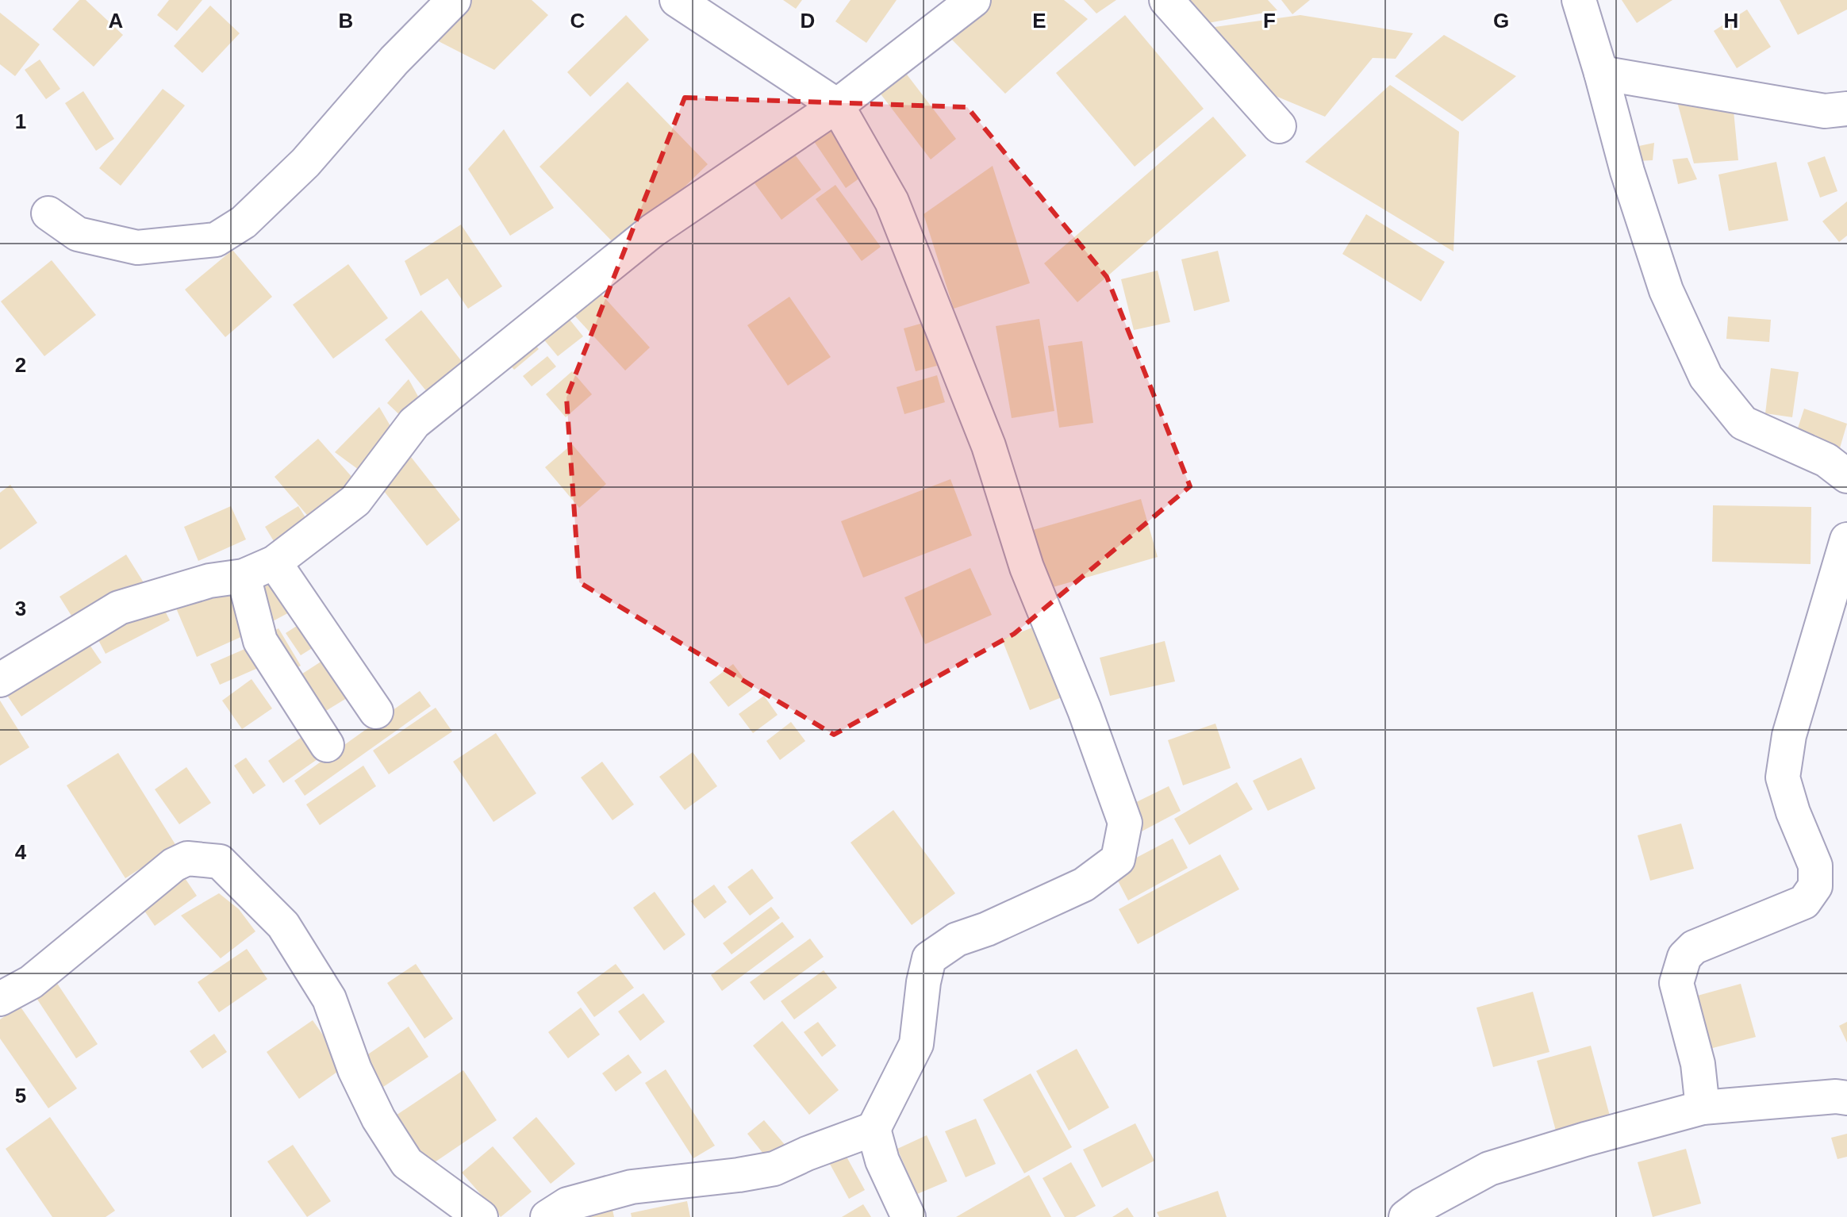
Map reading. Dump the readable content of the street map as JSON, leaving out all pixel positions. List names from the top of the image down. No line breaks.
{"grid":{"columns":["A","B","C","D","E","F","G","H"],"rows":["1","2","3","4","5"]}}
